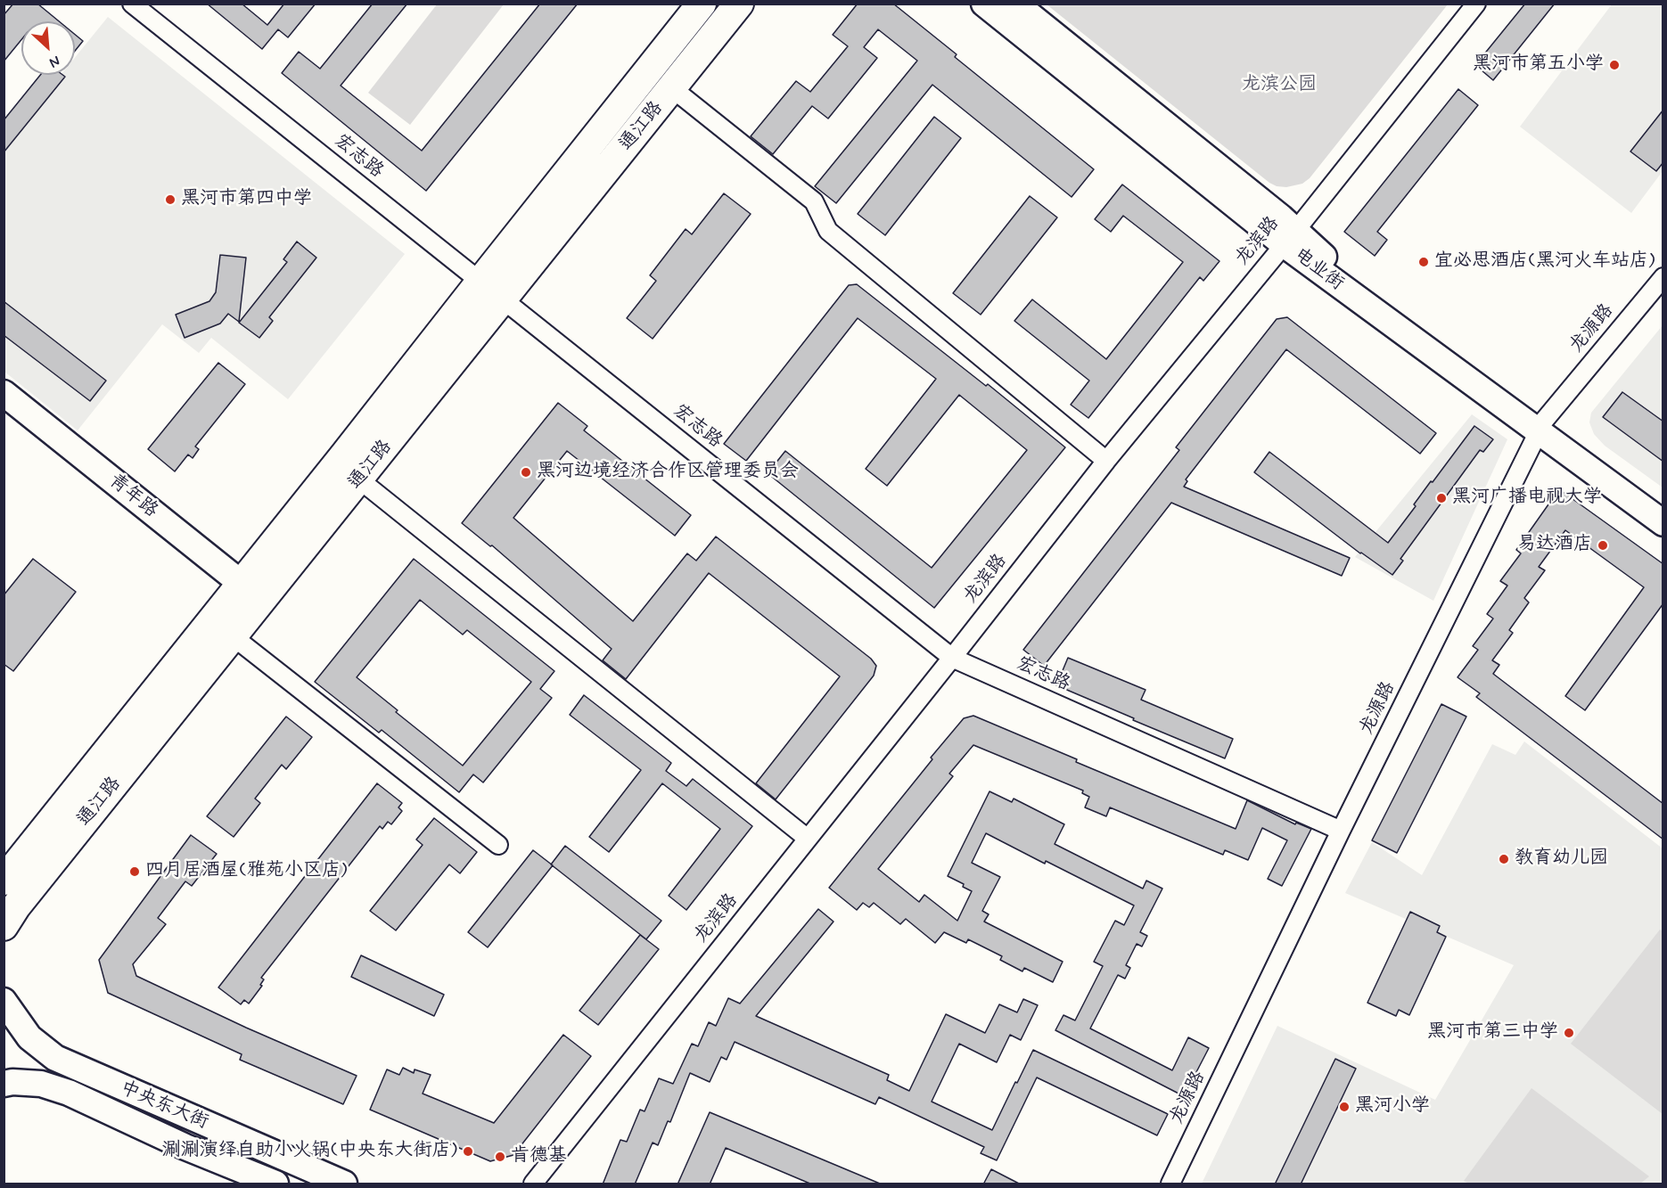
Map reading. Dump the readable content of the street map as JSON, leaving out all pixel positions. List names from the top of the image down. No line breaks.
{"streets":{"main road":["通江路"],"street":["宏志路","龙滨路","电业街","龙源路","青年路","中央东大街"]},"crossings":[["通江路","宏志路"],["通江路","青年路"],["宏志路","龙滨路"],["宏志路","龙源路"],["龙滨路","电业街"],["电业街","龙源路"]],"parks":["龙滨公园"],"places":["黑河市第五小学","黑河市第四中学","宜必思酒店(黑河火车站店)","黑河边境经济合作区管理委员会","黑河广播电视大学","易达酒店","教育幼儿园","四月居酒屋(雅苑小区店)","黑河市第三中学","黑河小学","涮涮演绎自助小火锅(中央东大街店)","肯德基"],"north":"bottom right"}
